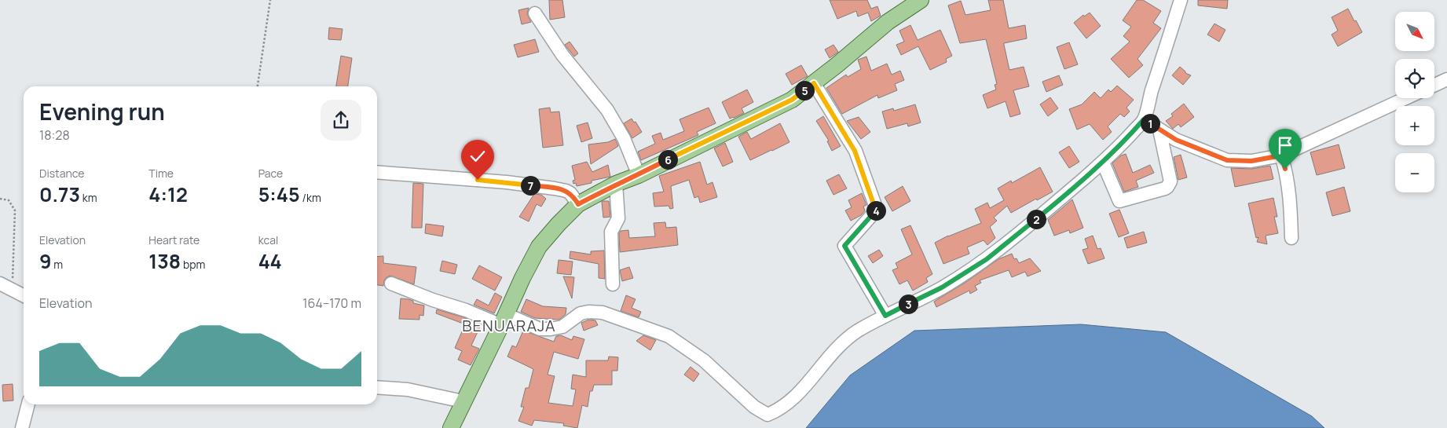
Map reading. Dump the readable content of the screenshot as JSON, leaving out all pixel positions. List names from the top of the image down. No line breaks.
{"districts":["BENUARAJA"],"north":"bottom right","page":{"map_buttons":["+","−"],"pins":["5","1","6","7","4","2","3"],"heading":["Evening run","18:28"],"stats":[["Distance","0.73 km"],["Time","4:12"],["Pace","5:45 /km"],["Elevation","9 m"],["Heart rate","138 bpm"],["kcal","44"]],"chart":["Elevation","164–170 m"]}}
